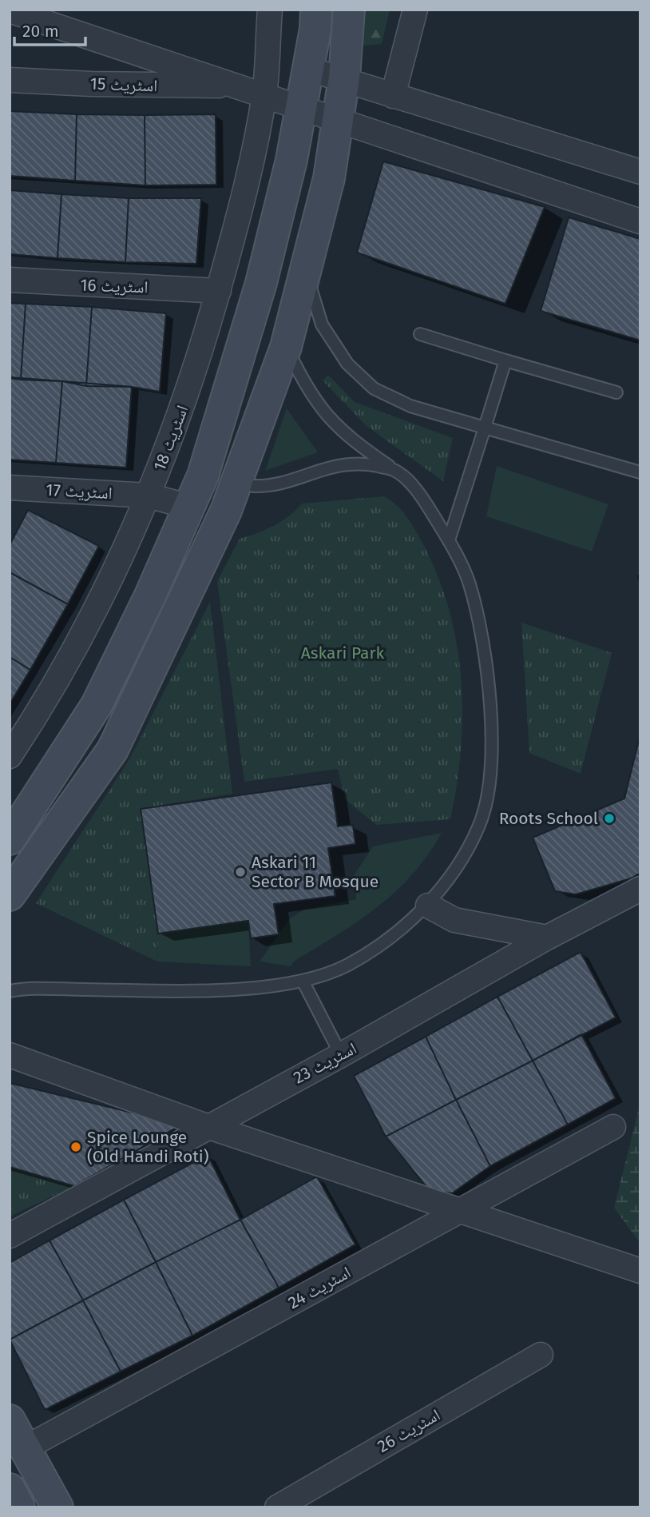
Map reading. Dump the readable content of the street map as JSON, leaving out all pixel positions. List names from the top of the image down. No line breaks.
{"streets":{"street":["اسٹریٹ 15","اسٹریٹ 16","اسٹریٹ 18","اسٹریٹ 17","اسٹریٹ 23","اسٹریٹ 24","اسٹریٹ 26"]},"crossings":[["اسٹریٹ 16","اسٹریٹ 18"],["اسٹریٹ 18","اسٹریٹ 17"]],"parks":["Askari Park"],"places":["Roots School","Askari 11 Sector B Mosque","Spice Lounge (Old Handi Roti)"],"scale_bar":"20 m"}
